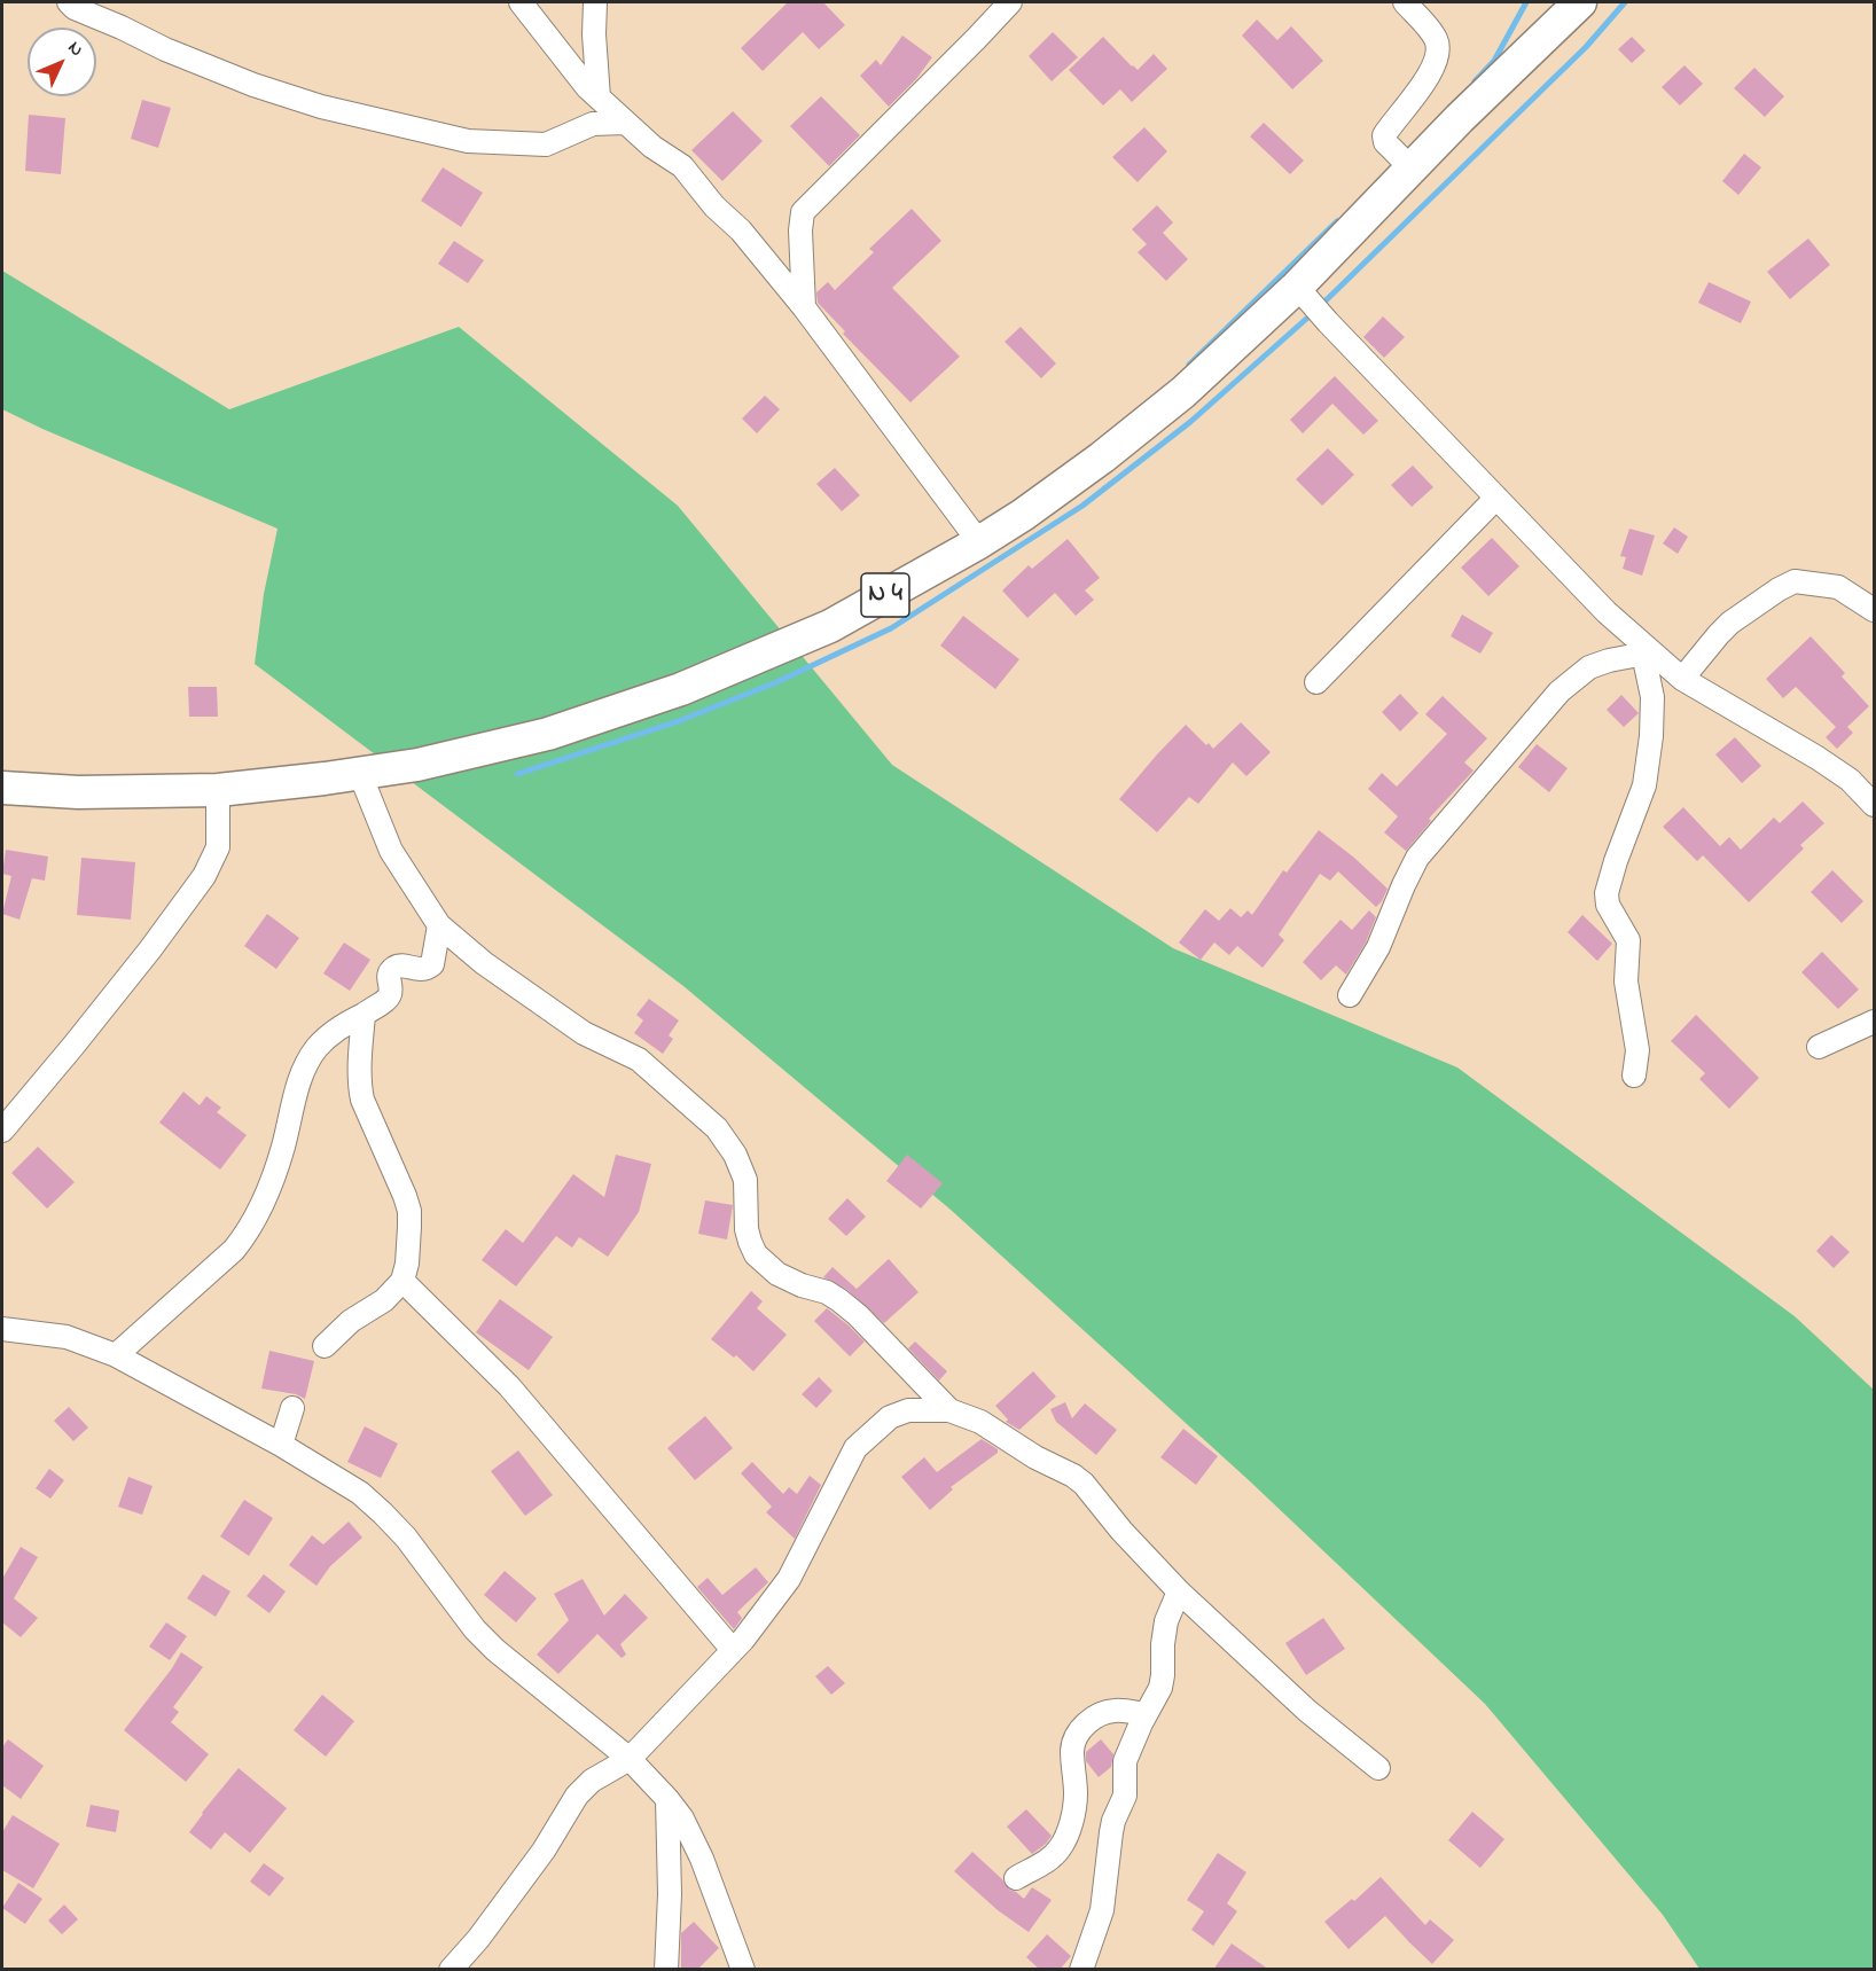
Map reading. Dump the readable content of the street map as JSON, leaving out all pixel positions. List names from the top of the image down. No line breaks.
{"streets":{"highway":["N 4"]},"north":"top right"}
